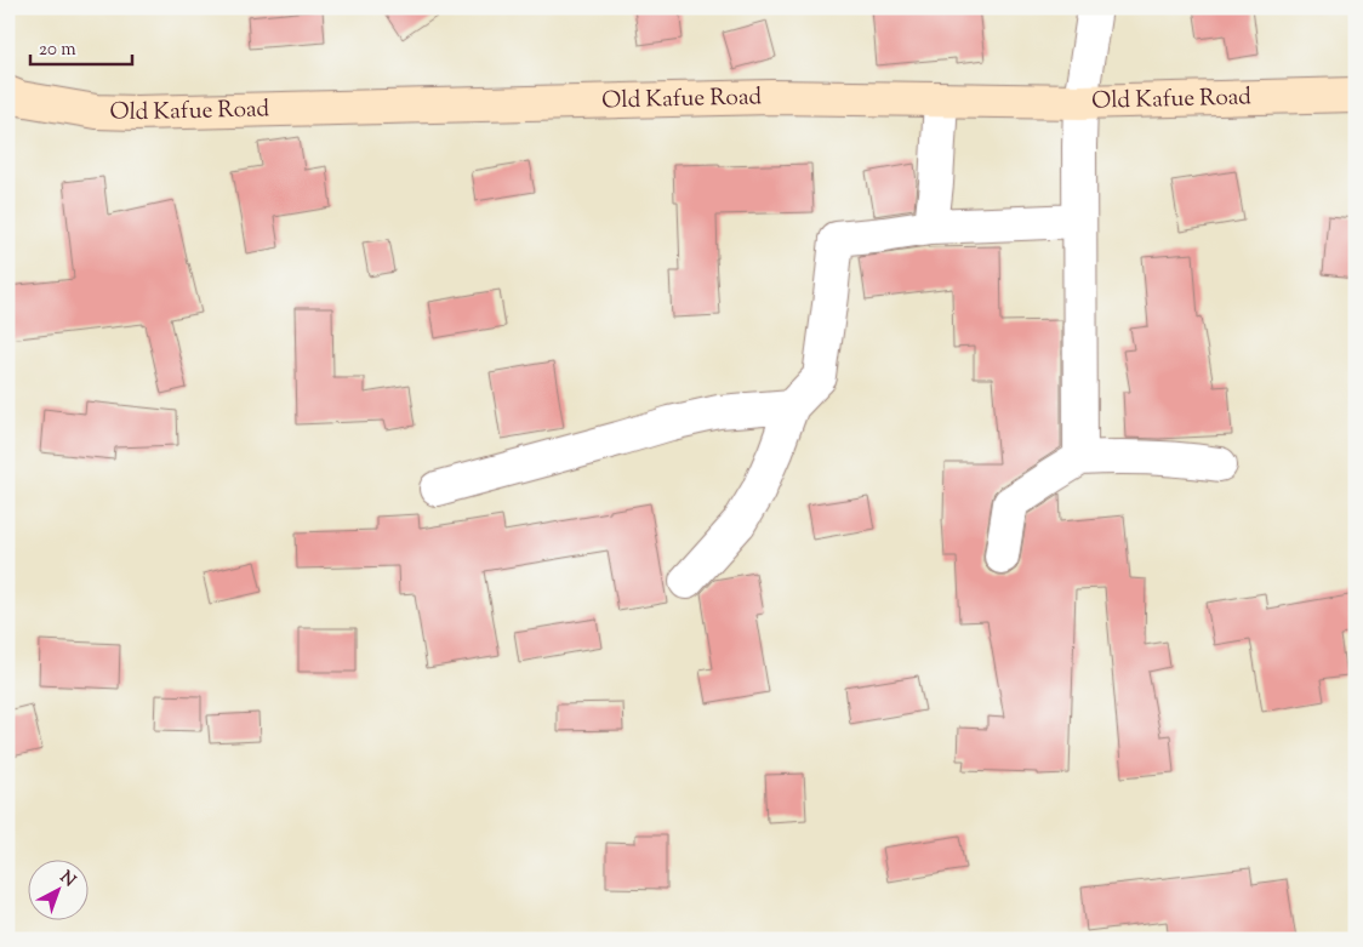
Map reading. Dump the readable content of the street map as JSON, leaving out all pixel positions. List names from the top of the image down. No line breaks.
{"streets":{"street":["Old Kafue Road"]},"scale_bar":"20 m","north":"top right"}
